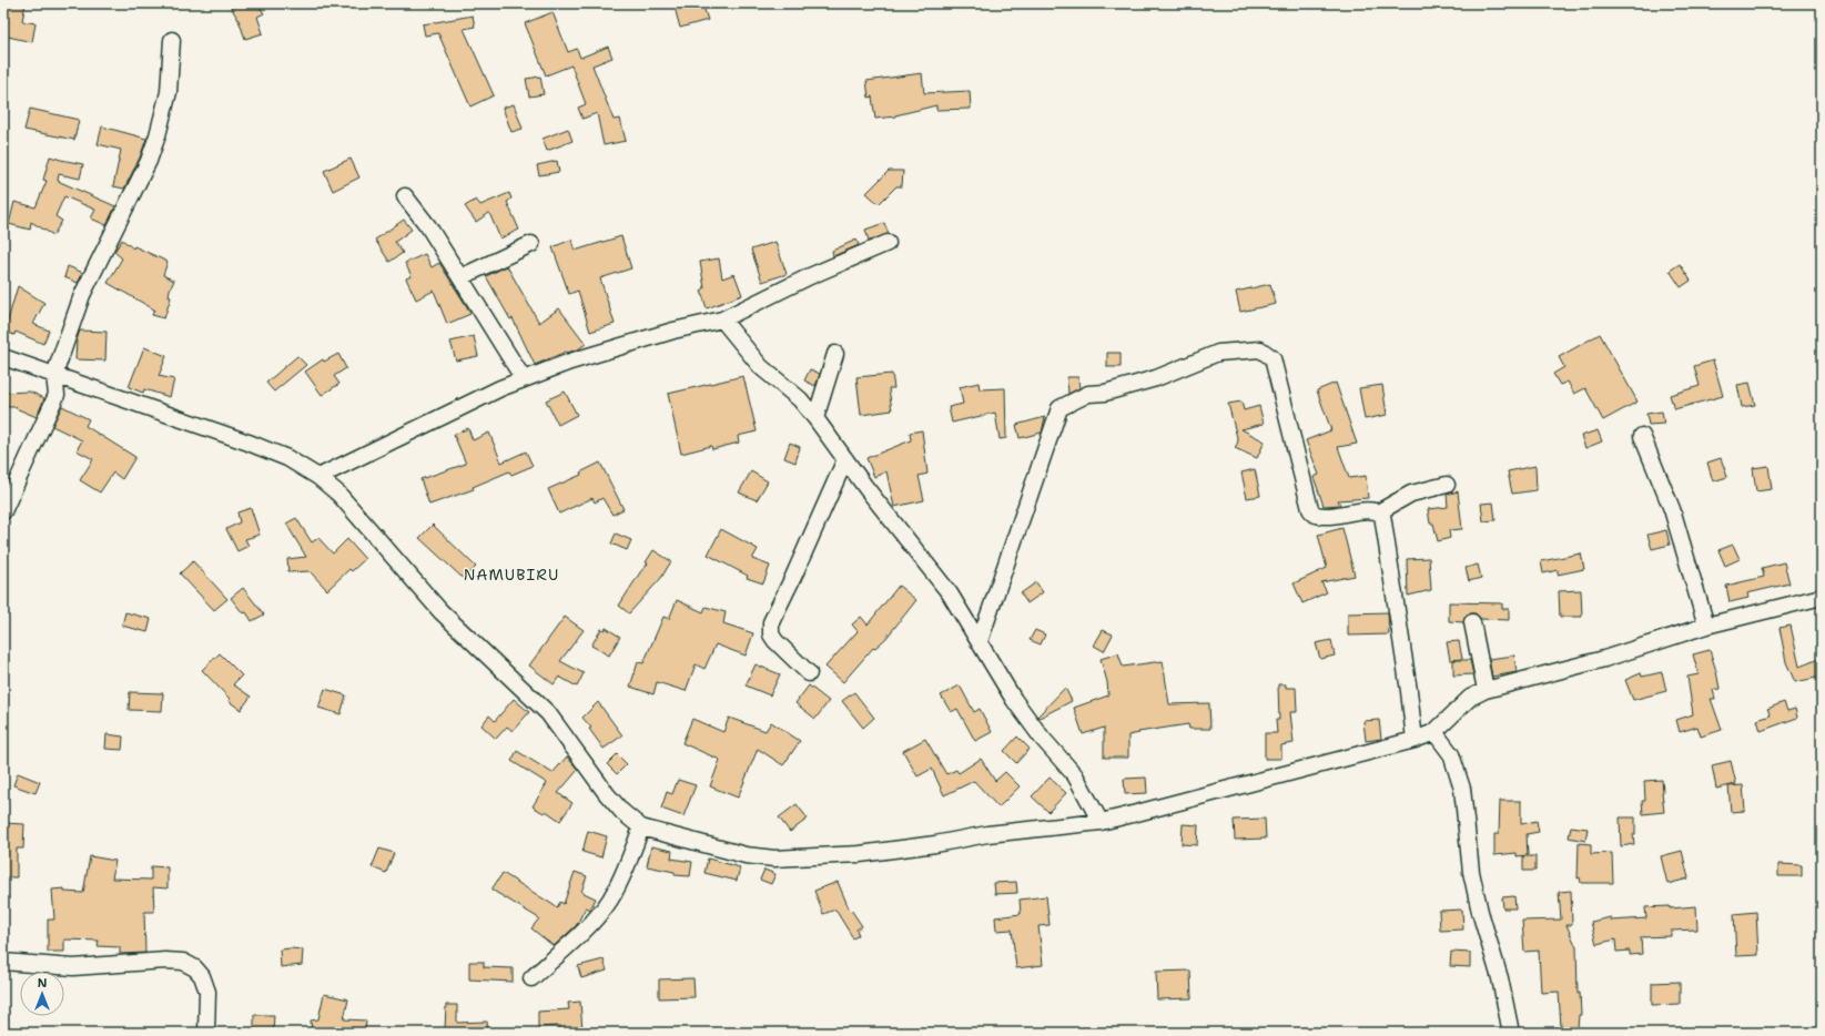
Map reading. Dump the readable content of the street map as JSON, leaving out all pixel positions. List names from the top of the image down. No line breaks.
{"districts":["NAMUBIRU"],"north":"top"}
